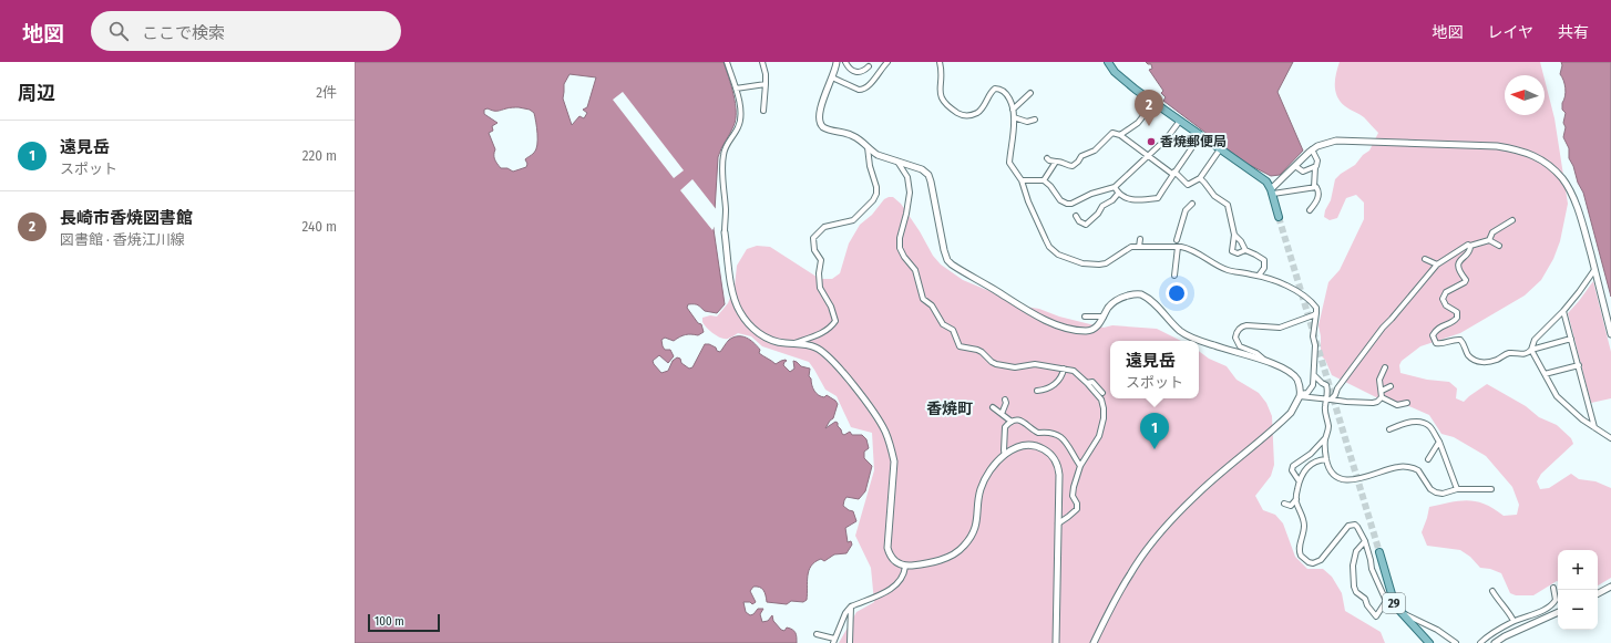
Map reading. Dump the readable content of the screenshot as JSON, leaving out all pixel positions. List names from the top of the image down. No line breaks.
{"streets":{"main road":["29"]},"districts":["香焼町"],"places":["香焼郵便局"],"scale_bar":"100 m","north":"left","page":{"header":"地図","search":"ここで検索","nav":["地図","レイヤ","共有"],"heading":["周辺","2件"],"pins":["2","1"],"list":[{"mark":"1","name":"遠見岳","note":"スポット","value":"220 m"},{"mark":"2","name":"長崎市香焼図書館","note":"図書館 · 香焼江川線","value":"240 m"}],"popup":["遠見岳","スポット"],"map_buttons":["+","−"],"scale":"100 m"}}
